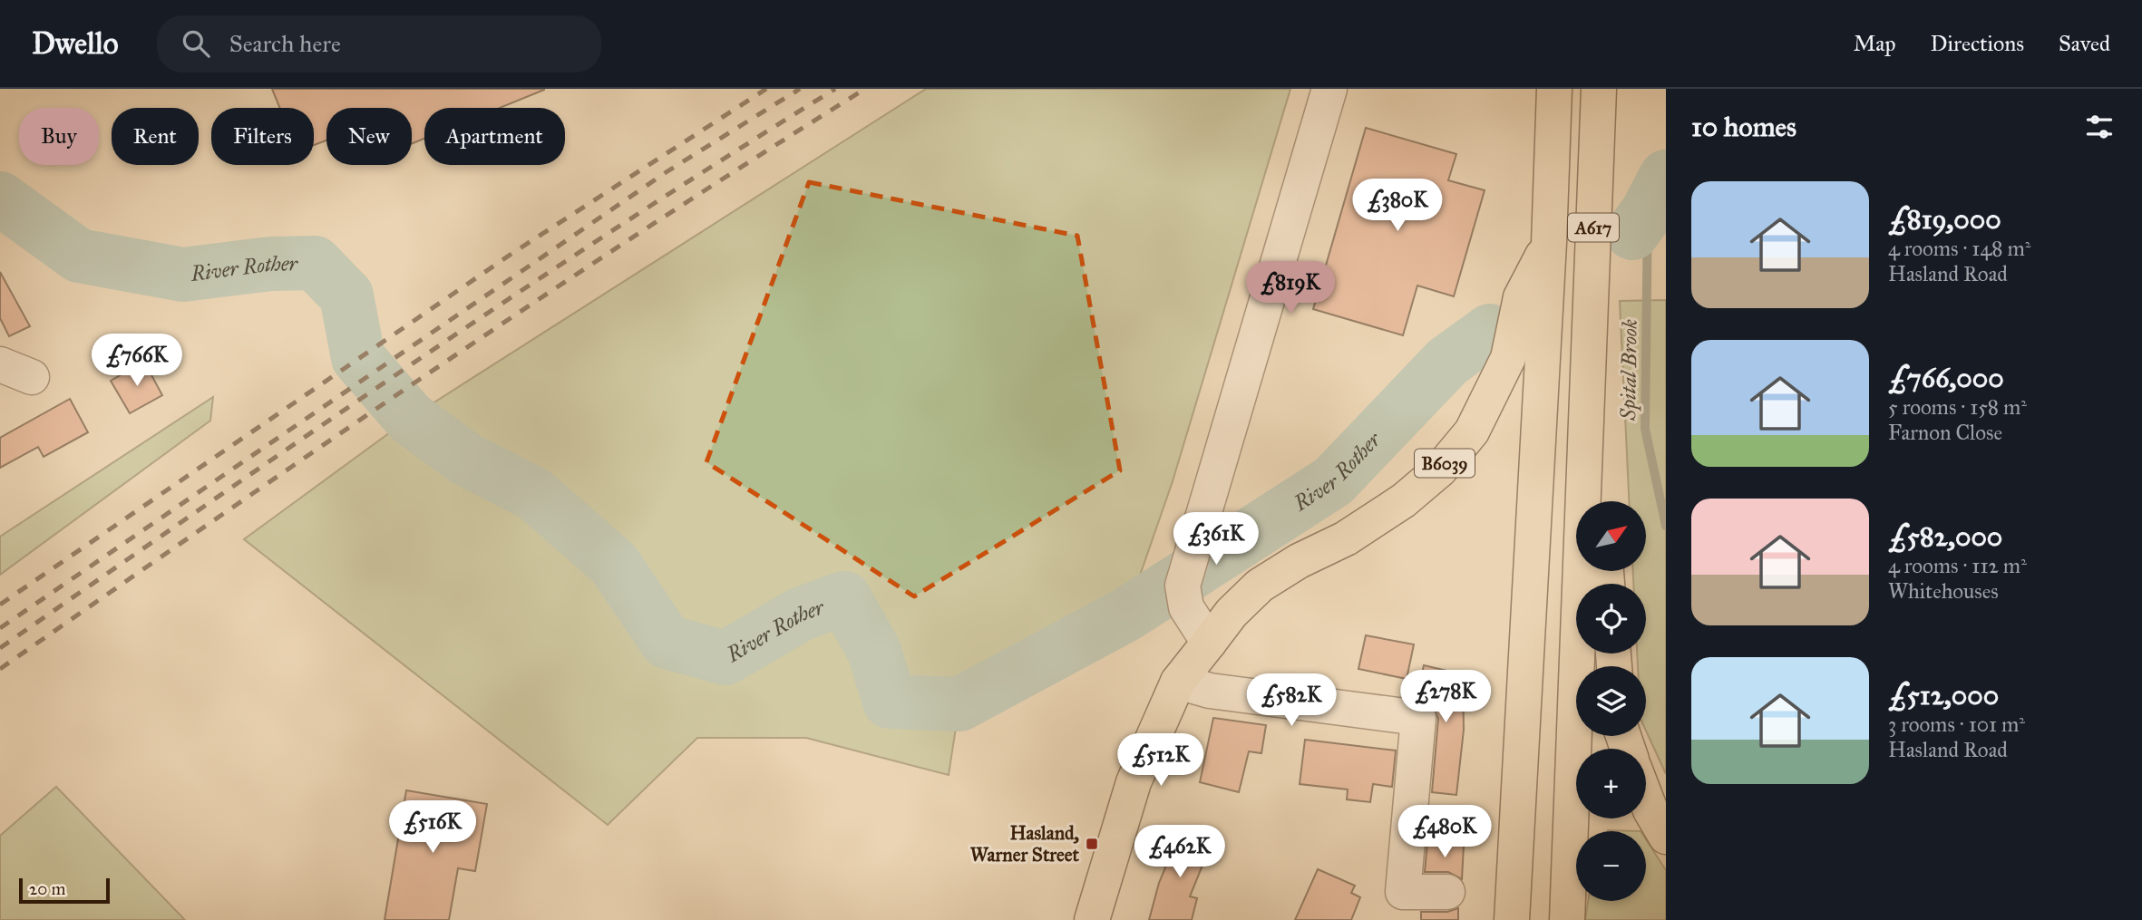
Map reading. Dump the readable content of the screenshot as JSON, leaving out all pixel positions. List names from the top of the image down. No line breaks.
{"streets":{"main road":["A617","B6039"]},"crossings":[["A617","B6039"]],"water":["River Rother","Spital Brook"],"places":{"transit":["Hasland, Warner Street"]},"scale_bar":"20 m","north":"top right","page":{"header":"Dwello","search":"Search here","nav":["Map","Directions","Saved"],"heading":"10 homes","chip":["Buy","Rent","Filters","New","Apartment"],"list":[{"name":"£819,000","note":"4 rooms · 148 m² · Hasland Road"},{"name":"£766,000","note":"5 rooms · 158 m² · Farnon Close"},{"name":"£582,000","note":"4 rooms · 112 m² · Whitehouses"},{"name":"£512,000","note":"3 rooms · 101 m² · Hasland Road"}],"price":["£380K","£819K","£766K","£361K","£278K","£582K","£512K","£516K","£480K","£462K"],"map_buttons":["+","−"],"scale":"20 m"}}
